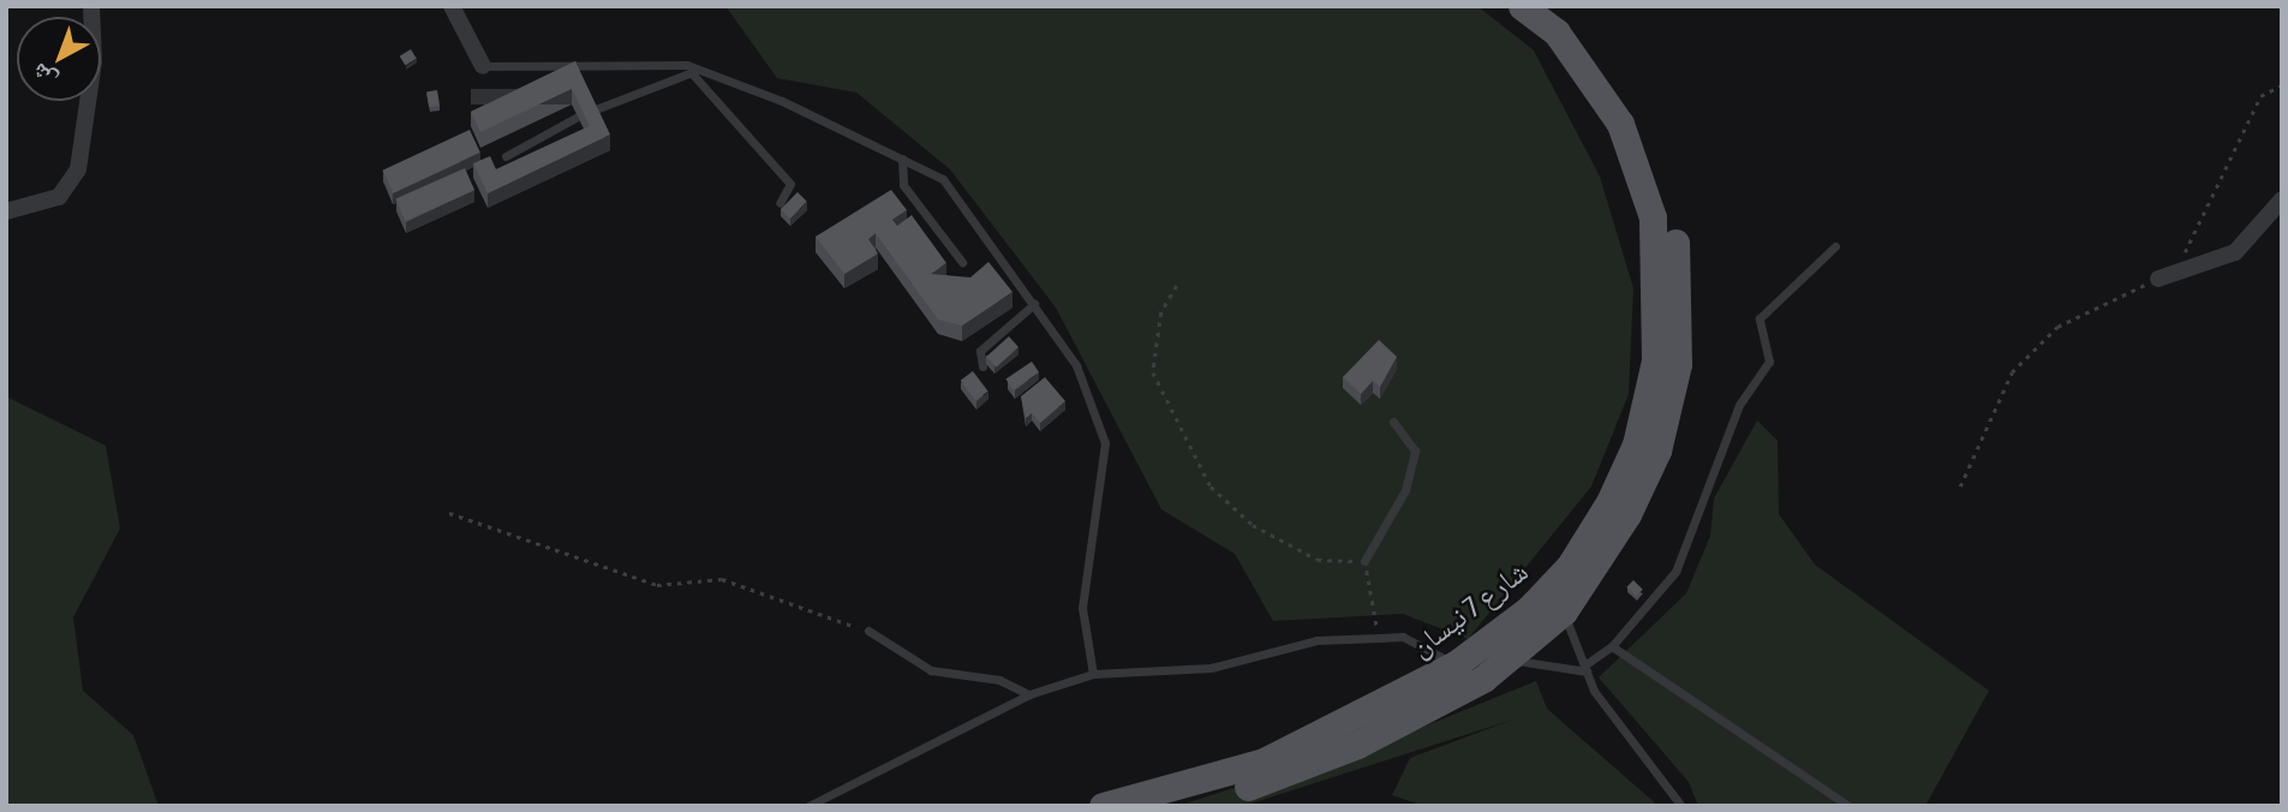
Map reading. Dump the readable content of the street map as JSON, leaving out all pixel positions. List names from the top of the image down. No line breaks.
{"streets":{"main road":["شارع 7 نيسان"]},"north":"bottom left"}
